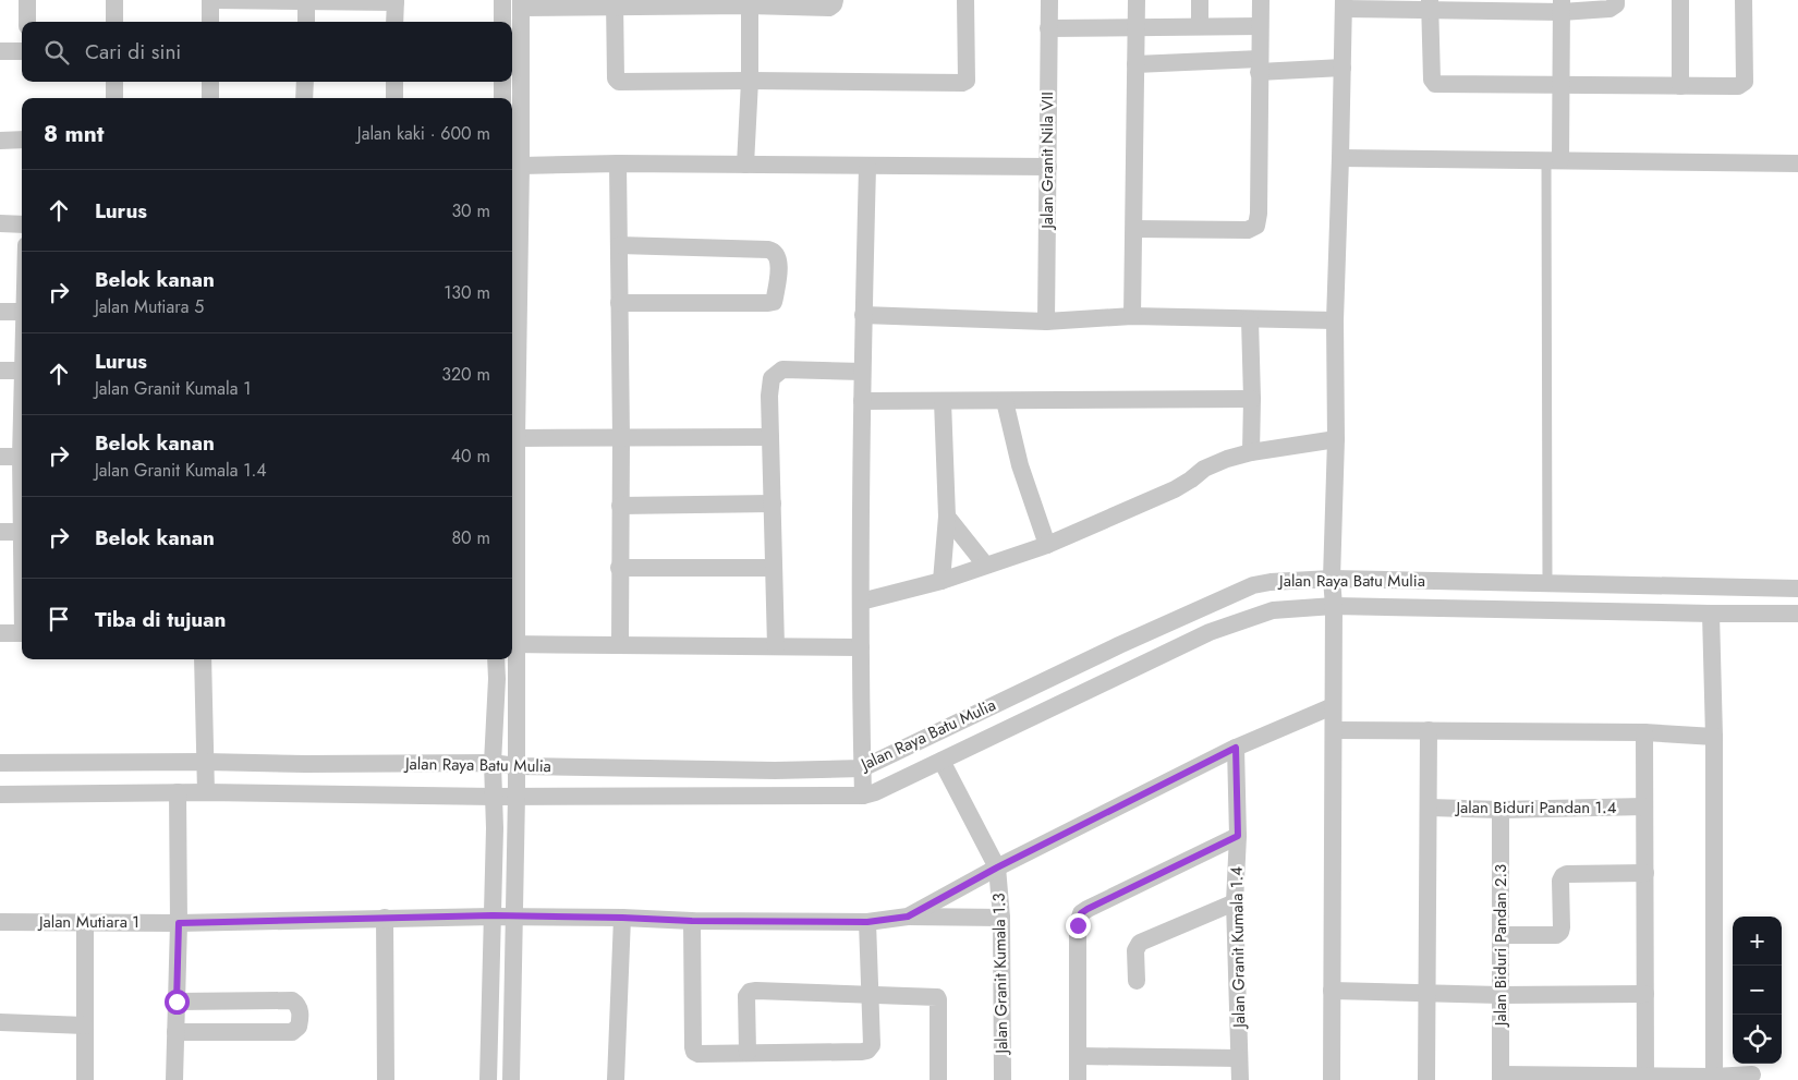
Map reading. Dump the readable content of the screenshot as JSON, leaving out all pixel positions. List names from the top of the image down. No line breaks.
{"streets":{"street":["Jalan Granit Nila VII","Jalan Raya Batu Mulia","Jalan Biduri Pandan 1.4","Jalan Mutiara 1","Jalan Biduri Pandan 2.3","Jalan Granit Kumala 1.4","Jalan Granit Kumala 1.3"]},"crossings":[["Jalan Biduri Pandan 1.4","Jalan Biduri Pandan 2.3"]],"page":{"search":"Cari di sini","heading":["8 mnt","Jalan kaki · 600 m"],"list":[["Lurus","30 m"],["Belok kanan","Jalan Mutiara 5","130 m"],["Lurus","Jalan Granit Kumala 1","320 m"],["Belok kanan","Jalan Granit Kumala 1.4","40 m"],["Belok kanan","80 m"],"Tiba di tujuan"],"map_buttons":["+","−"]}}
